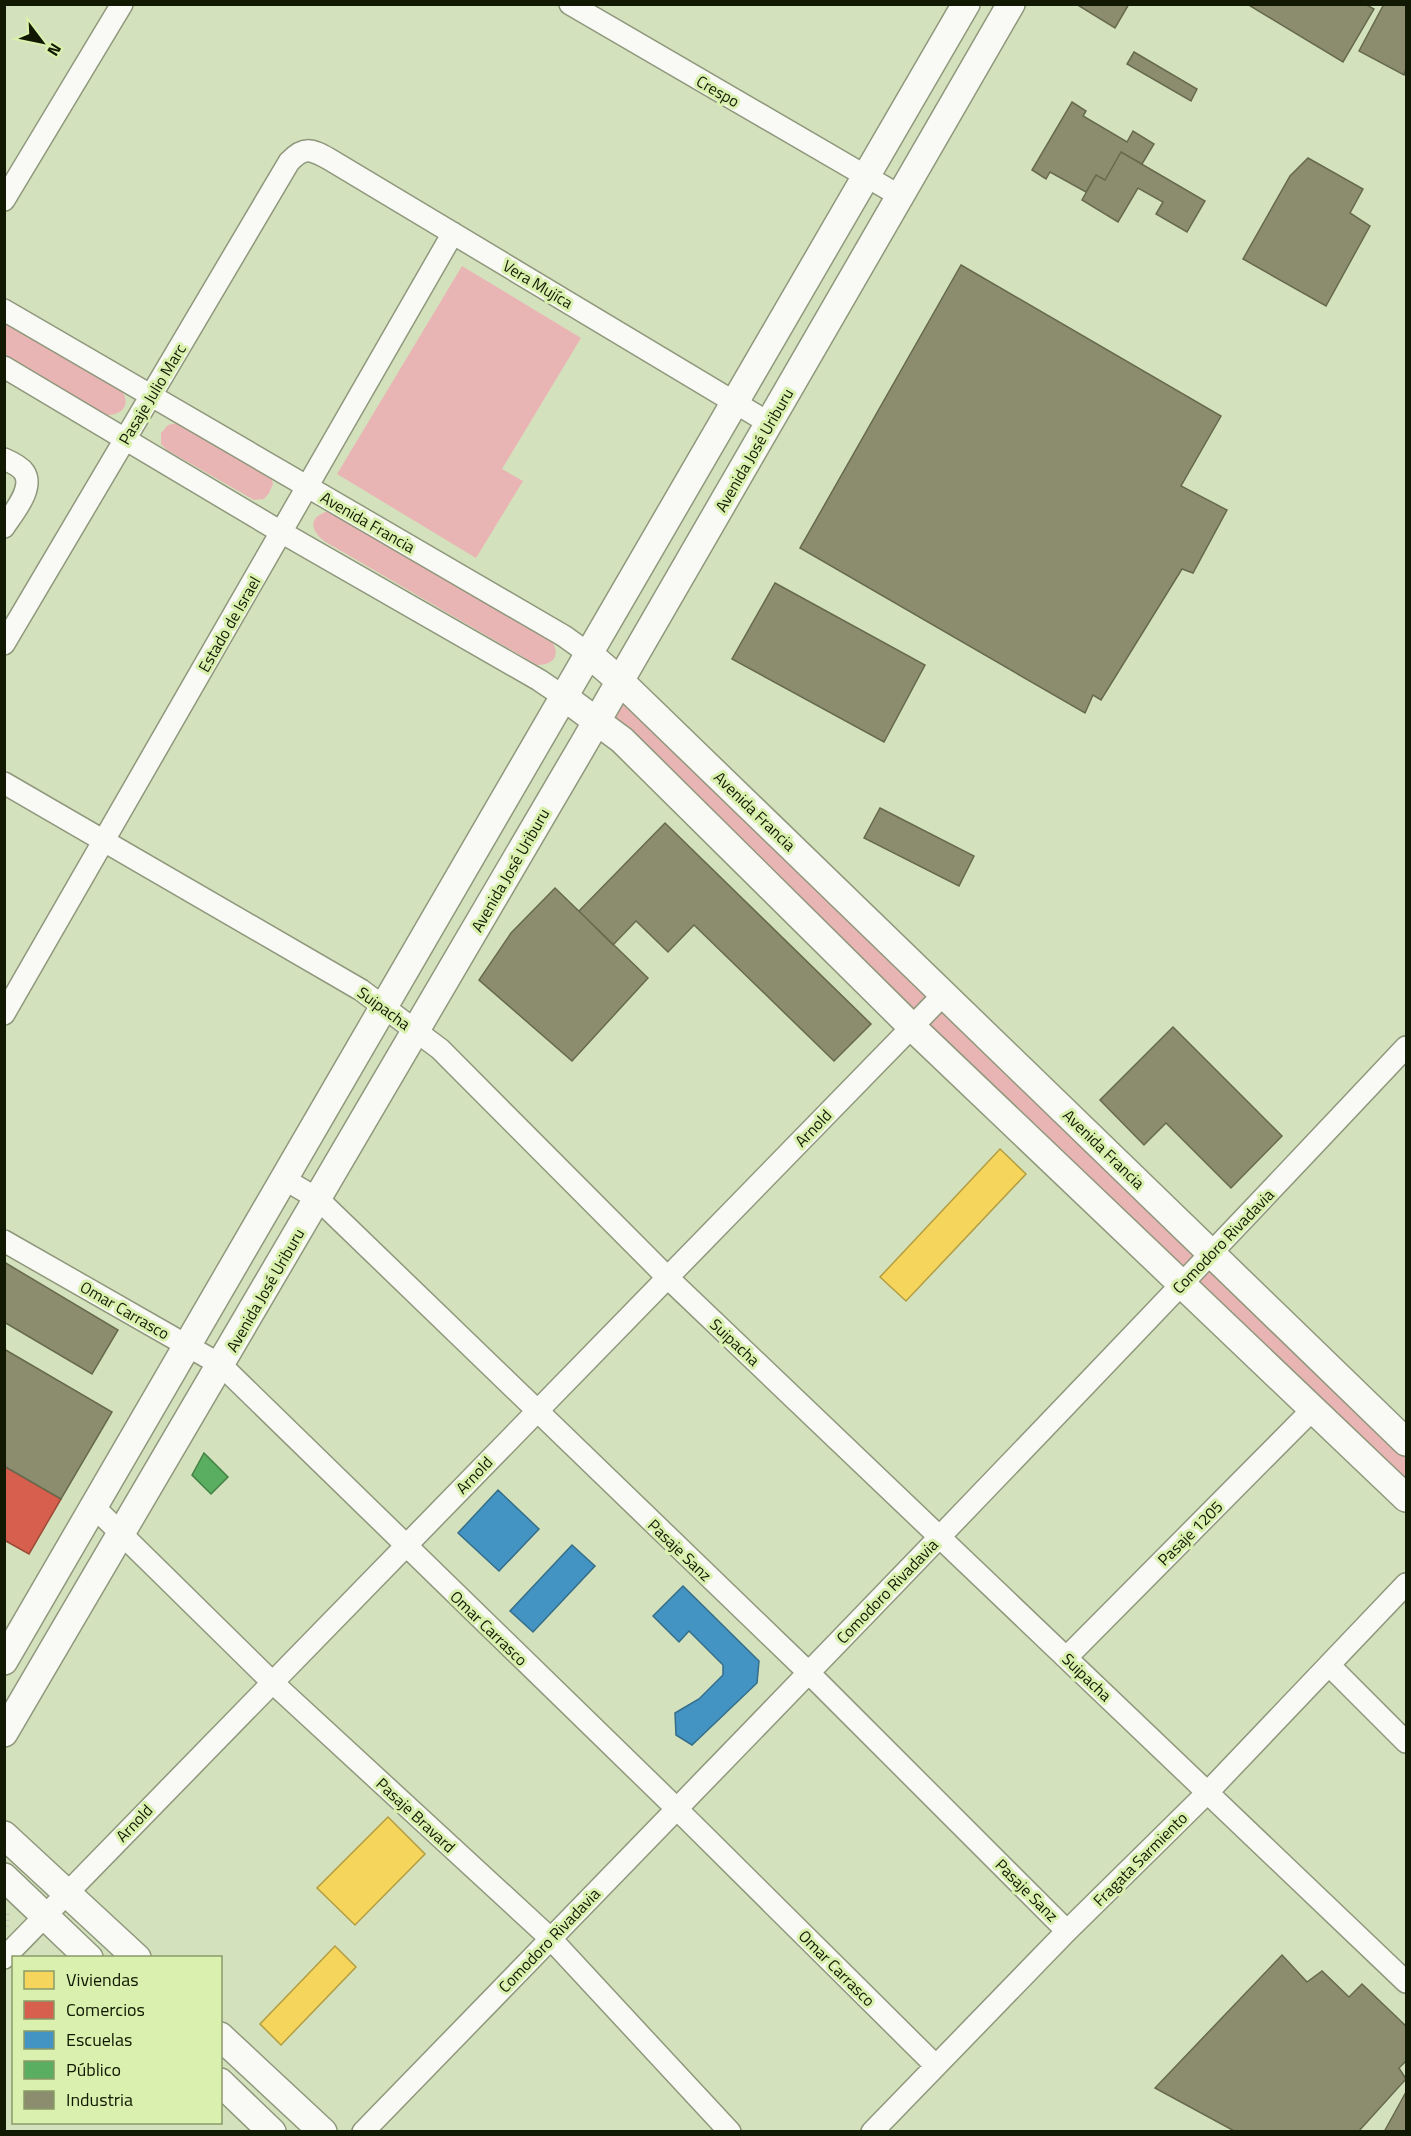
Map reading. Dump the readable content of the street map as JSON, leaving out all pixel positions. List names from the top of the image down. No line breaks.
{"streets":{"main road":["Avenida José Uriburu","Avenida Francia"],"street":["Crespo","Vera Mujíca","Pasaje Julio Marc","Estado de Israel","Suipacha","Arnold","Comodoro Rivadavia","Omar Carrasco","Pasaje 1205","Pasaje Sanz","Pasaje Bravard","Fragata Sarmiento"]},"crossings":[["Crespo","Avenida José Uriburu"],["Vera Mujíca","Pasaje Julio Marc"],["Vera Mujíca","Avenida José Uriburu"],["Vera Mujíca","Estado de Israel"],["Pasaje Julio Marc","Avenida Francia"],["Avenida José Uriburu","Avenida Francia"],["Avenida José Uriburu","Suipacha"],["Avenida José Uriburu","Omar Carrasco"],["Avenida José Uriburu","Pasaje Sanz"],["Avenida José Uriburu","Pasaje Bravard"],["Avenida Francia","Estado de Israel"],["Avenida Francia","Arnold"],["Avenida Francia","Comodoro Rivadavia"],["Estado de Israel","Suipacha"],["Suipacha","Arnold"],["Suipacha","Comodoro Rivadavia"],["Suipacha","Pasaje 1205"],["Suipacha","Fragata Sarmiento"],["Arnold","Omar Carrasco"],["Arnold","Pasaje Sanz"],["Arnold","Pasaje Bravard"],["Comodoro Rivadavia","Omar Carrasco"],["Comodoro Rivadavia","Pasaje Sanz"],["Comodoro Rivadavia","Pasaje Bravard"],["Omar Carrasco","Fragata Sarmiento"],["Pasaje Sanz","Fragata Sarmiento"]],"legend":["Viviendas","Comercios","Escuelas","Público","Industria"],"north":"bottom right"}
